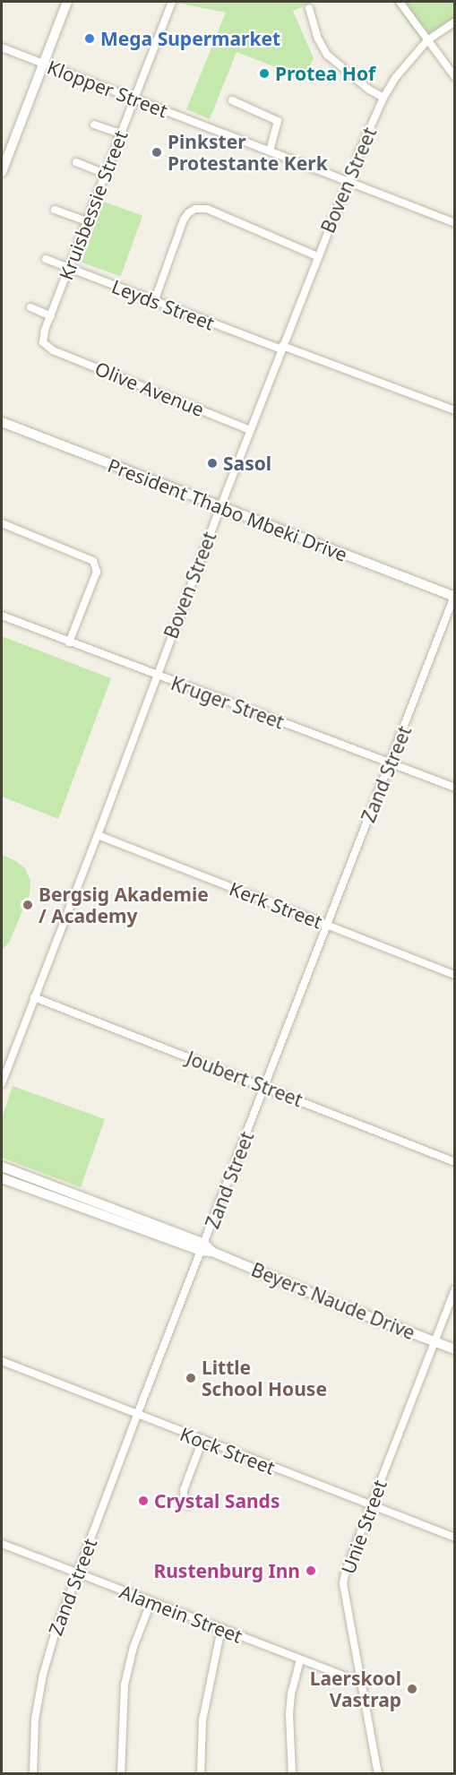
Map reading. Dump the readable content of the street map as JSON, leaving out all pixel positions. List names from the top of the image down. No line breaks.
{"streets":{"street":["Klopper Street","Boven Street","Kruisbessie Street","Leyds Street","Olive Avenue","President Thabo Mbeki Drive","Kruger Street","Zand Street","Kerk Street","Joubert Street","Beyers Naude Drive","Kock Street","Unie Street","Alamein Street"]},"crossings":[["Klopper Street","Boven Street"],["Klopper Street","Kruisbessie Street"],["Boven Street","Leyds Street"],["Boven Street","Olive Avenue"],["Boven Street","President Thabo Mbeki Drive"],["Boven Street","Kruger Street"],["Boven Street","Kerk Street"],["Boven Street","Joubert Street"],["Kruisbessie Street","Leyds Street"],["Kruisbessie Street","Olive Avenue"],["President Thabo Mbeki Drive","Zand Street"],["Kruger Street","Zand Street"],["Zand Street","Kerk Street"],["Zand Street","Joubert Street"],["Zand Street","Beyers Naude Drive"],["Zand Street","Kock Street"],["Zand Street","Alamein Street"],["Beyers Naude Drive","Unie Street"],["Kock Street","Unie Street"],["Unie Street","Alamein Street"]],"places":["Mega Supermarket","Protea Hof","Pinkster Protestante Kerk","Sasol","Bergsig Akademie / Academy","Little School House","Crystal Sands","Rustenburg Inn","Laerskool Vastrap"]}
